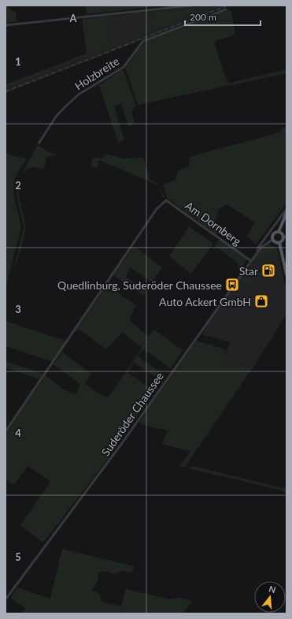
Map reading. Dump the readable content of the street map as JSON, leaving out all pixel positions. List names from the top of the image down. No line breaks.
{"streets":{"street":["Holzbreite","Am Dornberg","Suderöder Chaussee"]},"crossings":[["Am Dornberg","Suderöder Chaussee"]],"places":{"fuel station":["Star"],"bus stop":["Quedlinburg, Suderöder Chaussee"],"shop":["Auto Ackert GmbH"]},"scale_bar":"200 m","north":"top","grid":{"columns":["A"],"rows":["1","2","3","4","5"]}}
